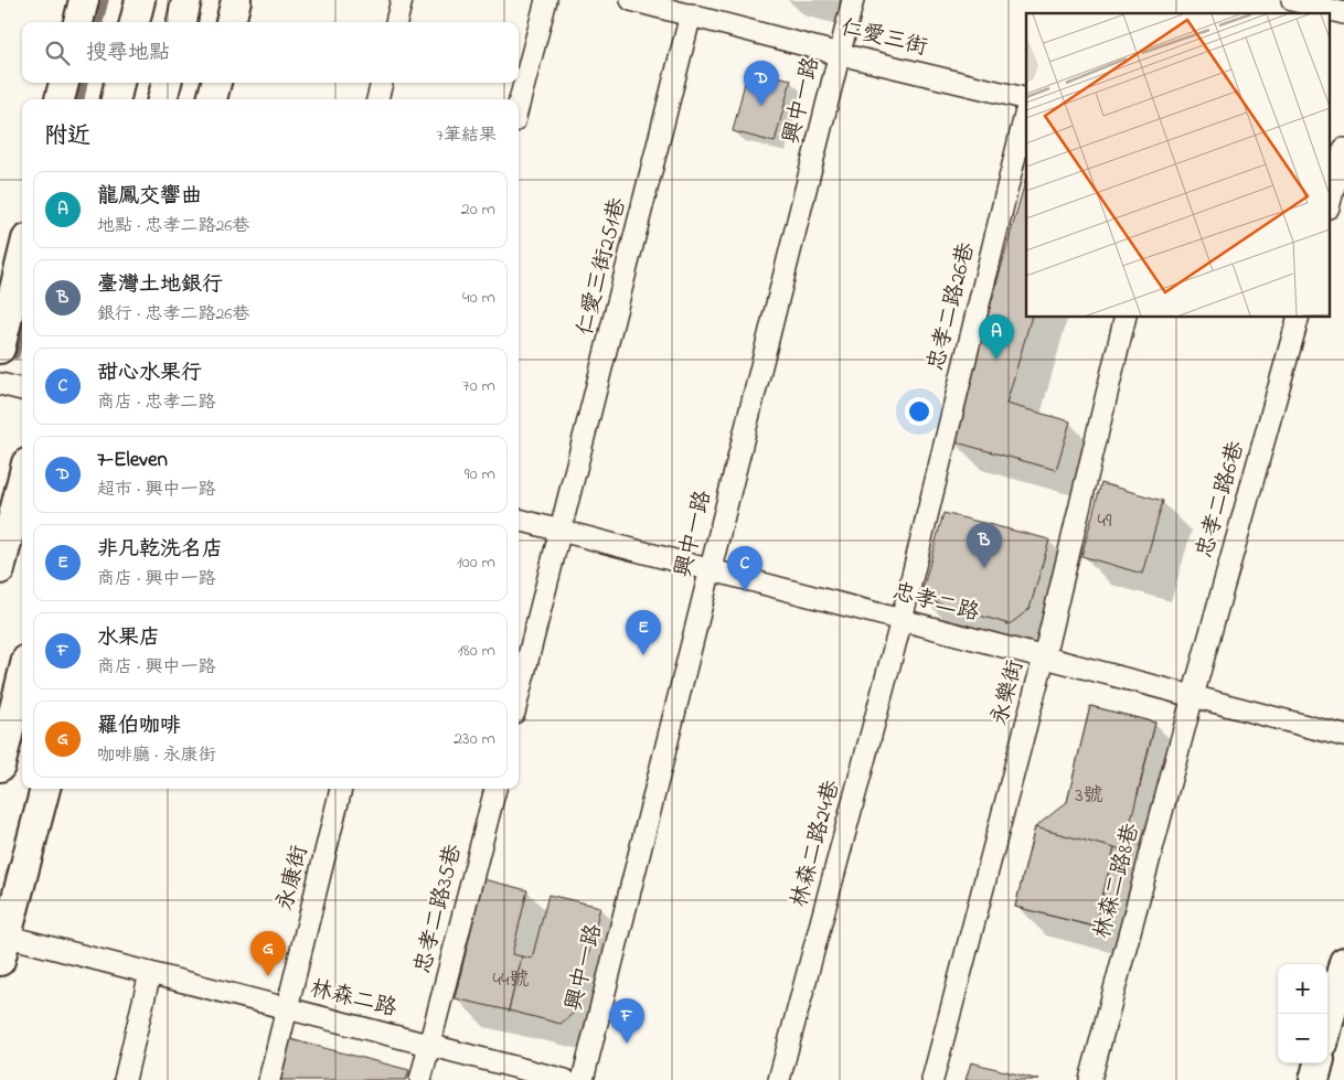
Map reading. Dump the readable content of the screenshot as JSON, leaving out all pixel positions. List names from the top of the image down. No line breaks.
{"streets":{"street":["仁愛三街","興中一路","仁愛三街251巷","忠孝二路26巷","忠孝二路6巷","忠孝二路","永樂街","林森二路24巷","永康街","林森二路8巷","忠孝二路35巷","林森二路"]},"crossings":[["仁愛三街","興中一路"],["仁愛三街","仁愛三街251巷"],["興中一路","忠孝二路"],["仁愛三街251巷","忠孝二路"],["忠孝二路26巷","忠孝二路"],["忠孝二路26巷","林森二路24巷"],["忠孝二路6巷","忠孝二路"],["忠孝二路6巷","林森二路8巷"],["忠孝二路","永樂街"],["忠孝二路","林森二路24巷"],["忠孝二路","林森二路8巷"],["永康街","林森二路"],["忠孝二路35巷","林森二路"]],"house_numbers":["49","3號","44號"],"page":{"search":"搜尋地點","pins":["D","A","B","C","E","G","F"],"heading":["附近","7筆結果"],"list":[{"mark":"A","name":"龍鳳交響曲","note":"地點 · 忠孝二路26巷","value":"20 m"},{"mark":"B","name":"臺灣土地銀行","note":"銀行 · 忠孝二路26巷","value":"40 m"},{"mark":"C","name":"甜心水果行","note":"商店 · 忠孝二路","value":"70 m"},{"mark":"D","name":"7-Eleven","note":"超市 · 興中一路","value":"90 m"},{"mark":"E","name":"非凡乾洗名店","note":"商店 · 興中一路","value":"100 m"},{"mark":"F","name":"水果店","note":"商店 · 興中一路","value":"180 m"},{"mark":"G","name":"羅伯咖啡","note":"咖啡廳 · 永康街","value":"230 m"}],"map_buttons":["+","−"]}}
